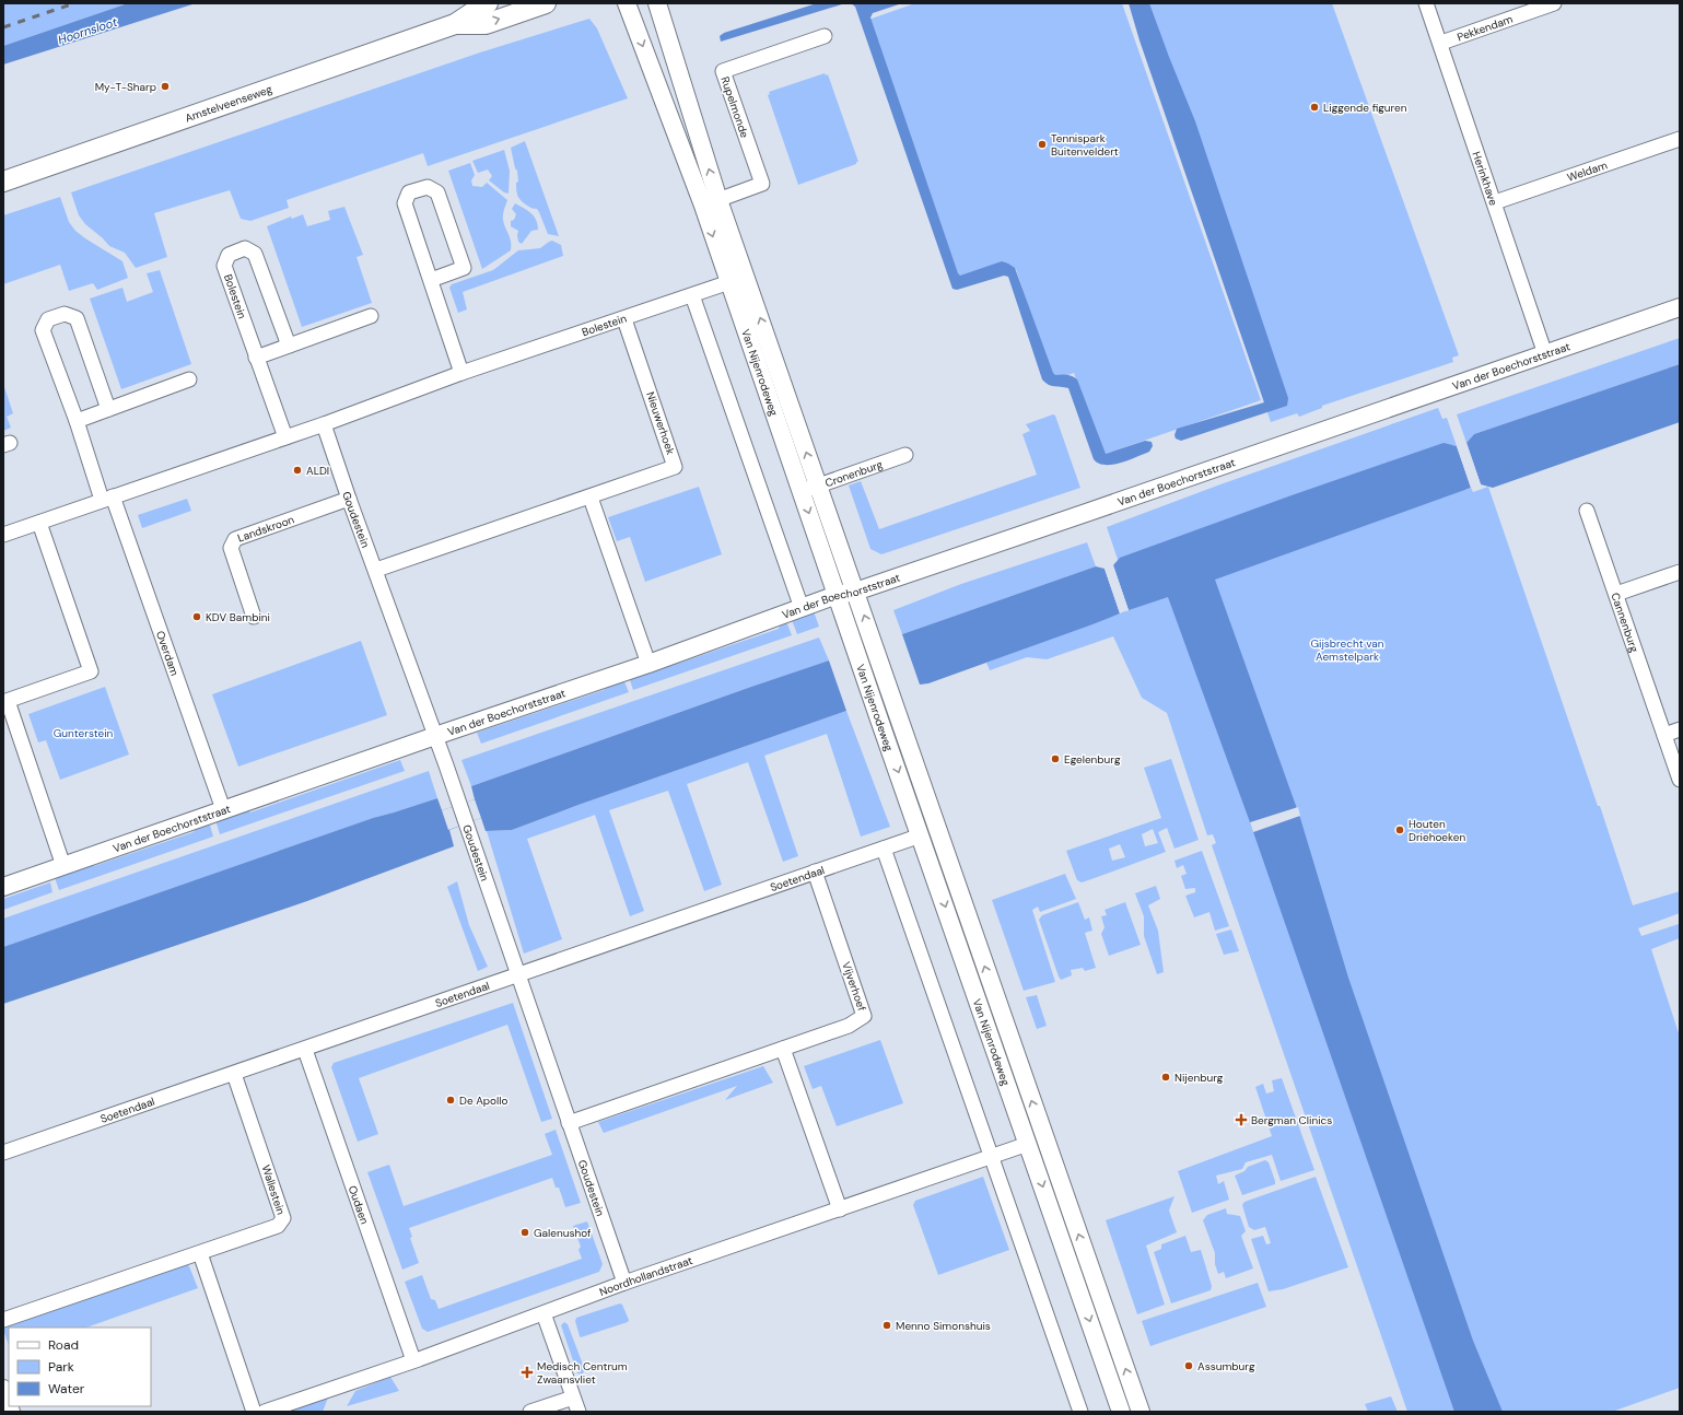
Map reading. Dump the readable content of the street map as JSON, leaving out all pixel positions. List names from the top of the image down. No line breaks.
{"streets":{"main road":["Amstelveenseweg"],"street":["Pekkendam","Rupelmonde","Weldam","Herinkhave","Bolestein","Van der Boechorststraat","Van Nijenrodeweg","Nieuwerhoek","Cronenburg","Goudestein","Landskroon","Cannenburg","Overdam","Soetendaal","Vijverhoef","Wallestein","Oudaen","Noordhollandstraat"]},"crossings":[["Pekkendam","Herinkhave"],["Rupelmonde","Van Nijenrodeweg"],["Weldam","Herinkhave"],["Herinkhave","Van der Boechorststraat"],["Bolestein","Van Nijenrodeweg"],["Bolestein","Nieuwerhoek"],["Bolestein","Goudestein"],["Bolestein","Overdam"],["Van der Boechorststraat","Van Nijenrodeweg"],["Van der Boechorststraat","Goudestein"],["Van der Boechorststraat","Overdam"],["Van Nijenrodeweg","Cronenburg"],["Van Nijenrodeweg","Soetendaal"],["Van Nijenrodeweg","Noordhollandstraat"],["Nieuwerhoek","Goudestein"],["Goudestein","Landskroon"],["Goudestein","Soetendaal"],["Goudestein","Vijverhoef"],["Goudestein","Noordhollandstraat"],["Soetendaal","Vijverhoef"],["Soetendaal","Wallestein"],["Soetendaal","Oudaen"],["Oudaen","Noordhollandstraat"]],"water":["Hoornsloot"],"parks":["Gijsbrecht van Aemstelpark","Gunterstein"],"places":{"other":["My-T-Sharp","Liggende figuren","Tennispark Buitenveldert","ALDI","KDV Bambini","Egelenburg","Houten Driehoeken","Nijenburg","De Apollo","Galenushof","Menno Simonshuis","Assumburg"],"health":["Bergman Clinics","Medisch Centrum Zwaansvliet"]},"legend":["Road","Park","Water"]}
